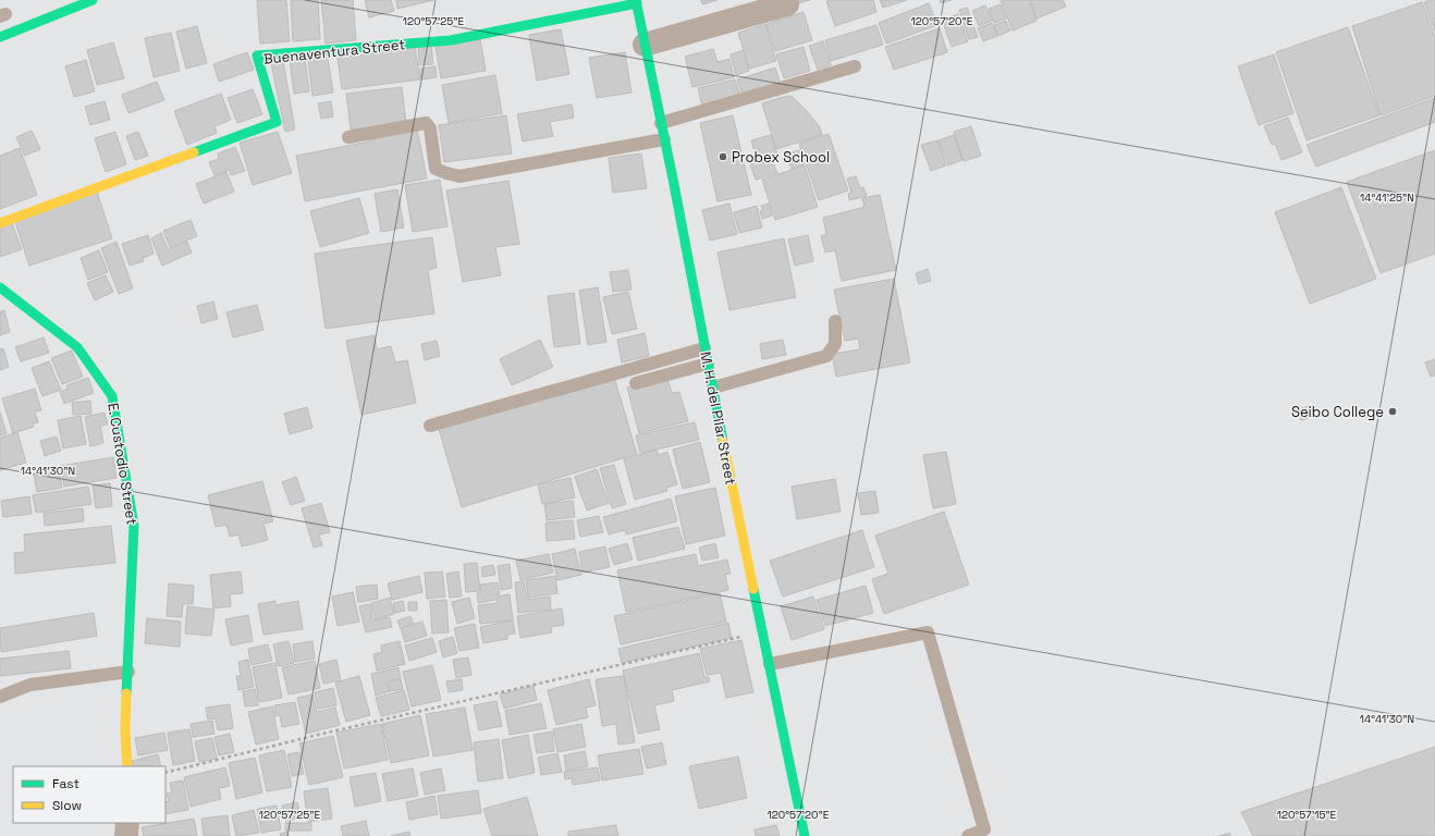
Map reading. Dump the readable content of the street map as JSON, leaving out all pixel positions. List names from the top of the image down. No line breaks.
{"streets":{"street":["Buenaventura Street","M. H. del Pilar Street","E. Custodio Street"]},"crossings":[["Buenaventura Street","M. H. del Pilar Street"]],"places":["Probex School","Seibo College"],"legend":["Fast","Slow"],"coordinates":["120°57'25\"E","120°57'20\"E","14°41'25\"N","14°41'30\"N","120°57'15\"E"]}
